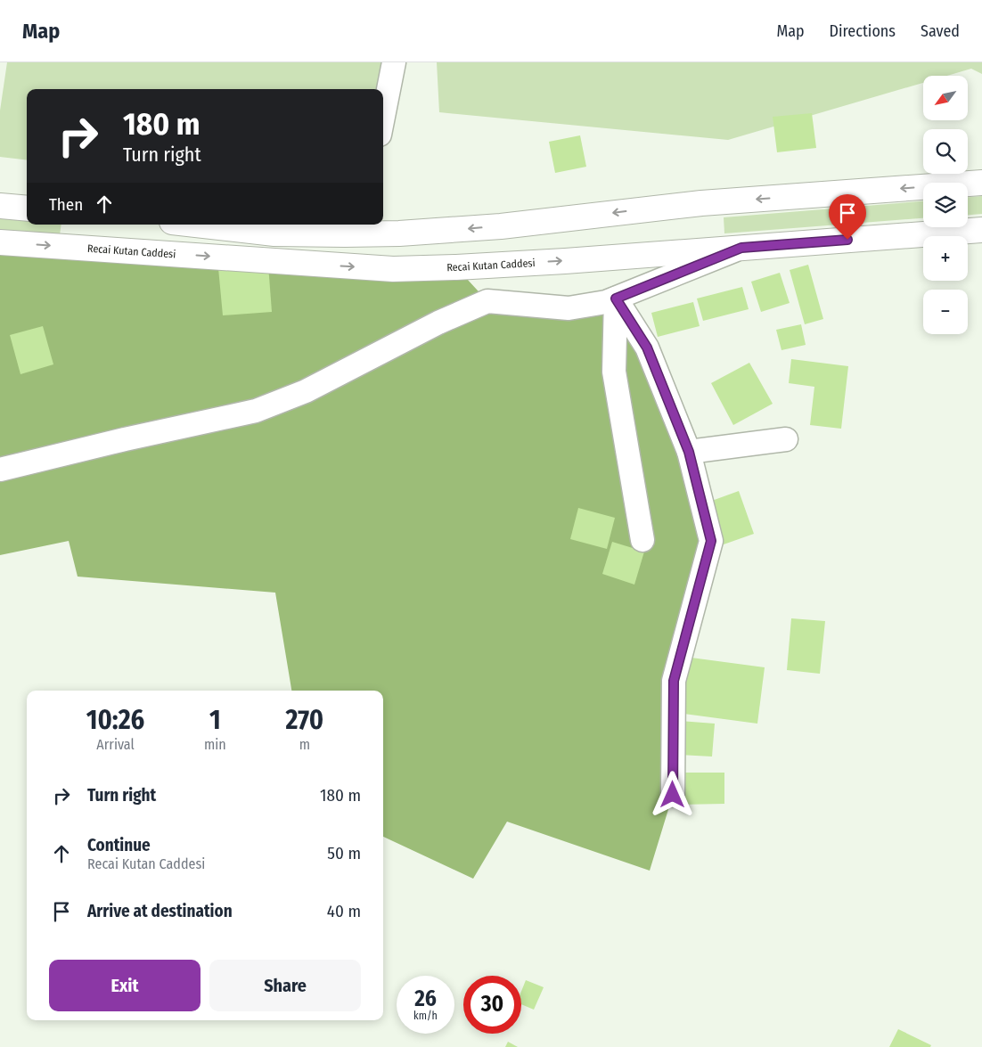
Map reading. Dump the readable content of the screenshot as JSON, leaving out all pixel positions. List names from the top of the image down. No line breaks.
{"streets":{"main road":["Recai Kutan Caddesi"]},"north":"bottom left","page":{"header":"Map","nav":["Map","Directions","Saved"],"map_buttons":["+","−"],"turn":["180 m","Turn right"],"then":"Then","eta":["10:26","Arrival","1","min","270","m"],"list":[{"name":"Turn right","value":"180 m"},{"name":"Continue","note":"Recai Kutan Caddesi","value":"50 m"},{"name":"Arrive at destination","value":"40 m"}],"buttons":["Exit","Share"],"speed":"26 km/h","limit":"30"}}
